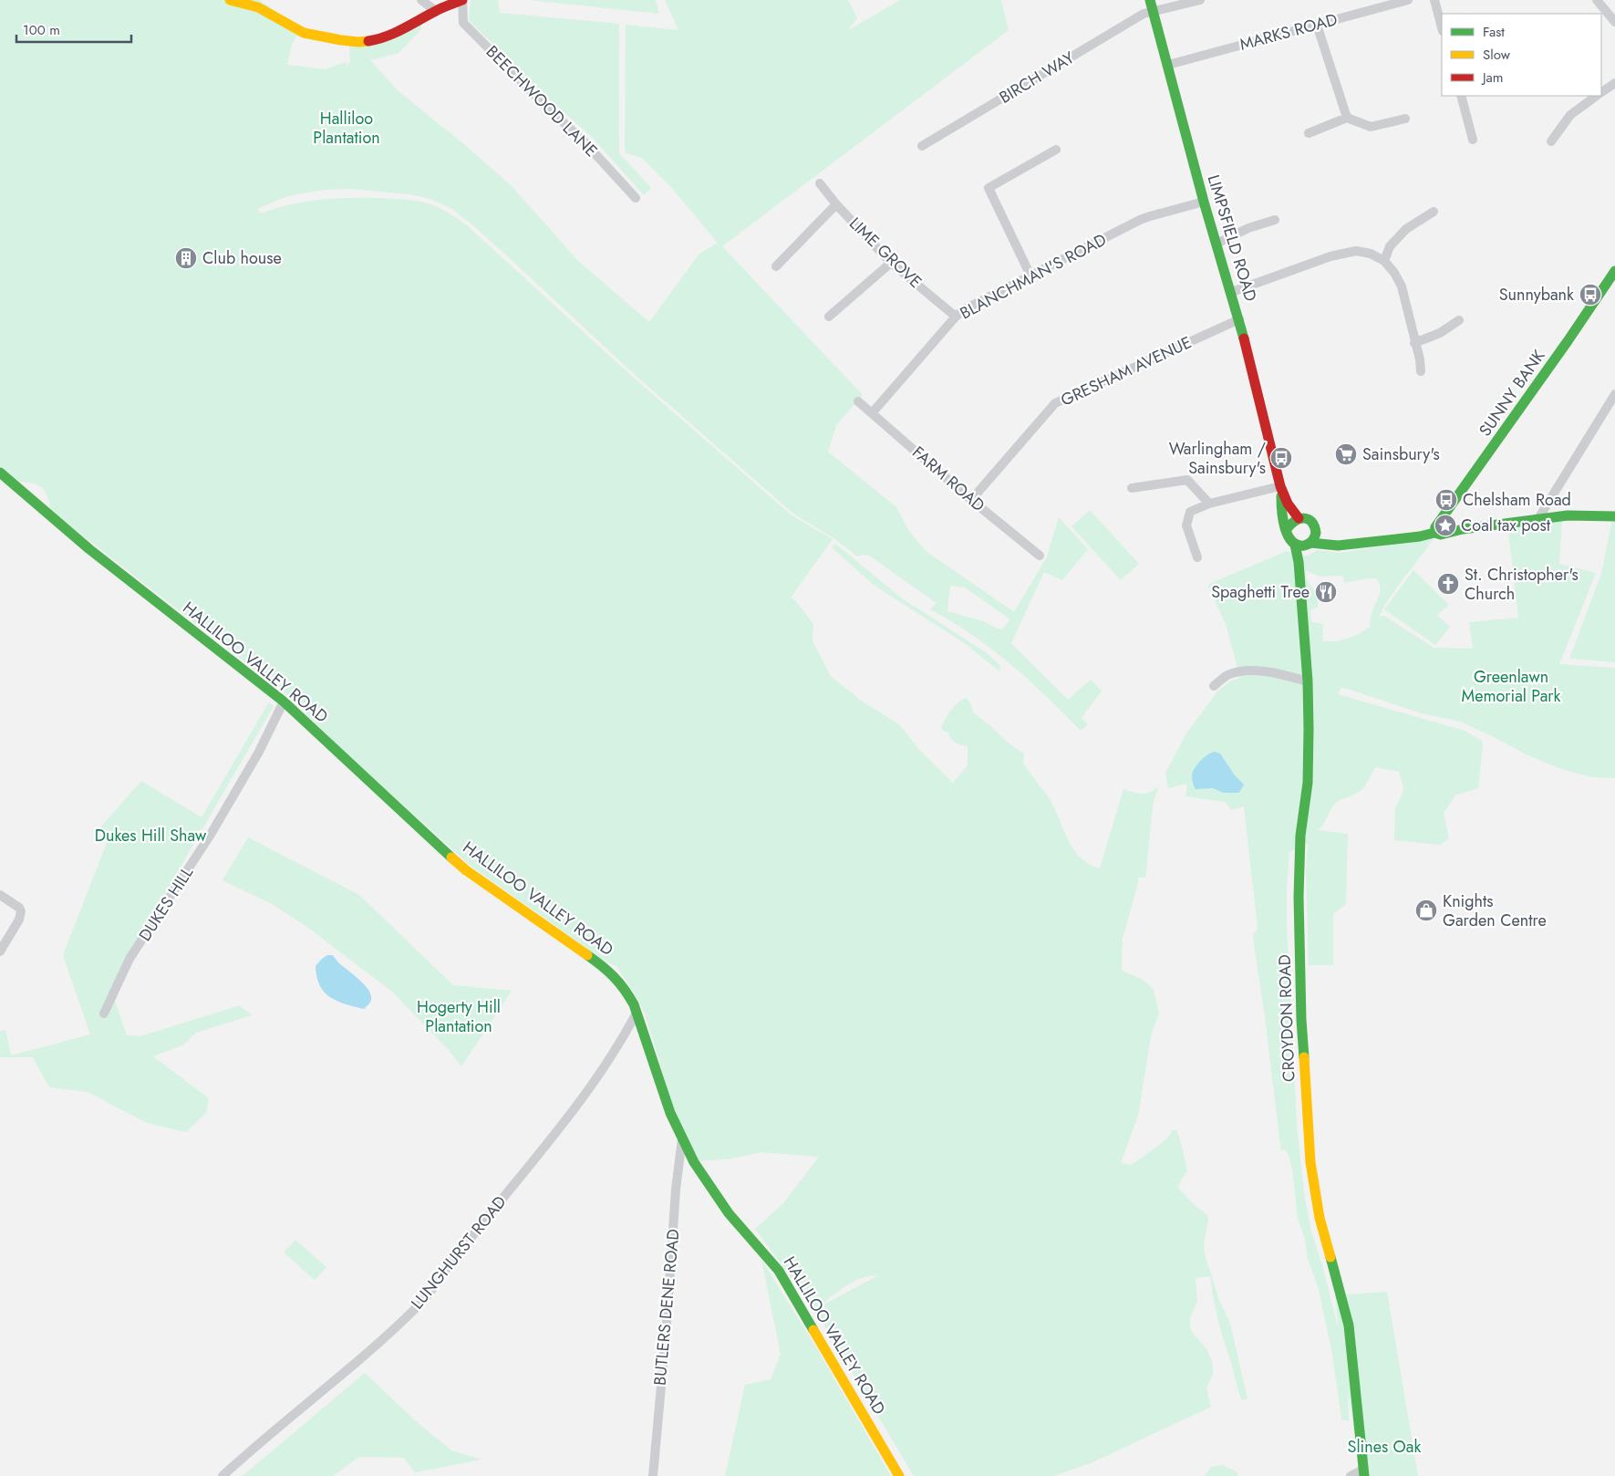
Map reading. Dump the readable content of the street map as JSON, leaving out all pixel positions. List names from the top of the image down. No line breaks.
{"streets":{"street":["MARKS ROAD","BIRCH WAY","BEECHWOOD LANE","LIMPSFIELD ROAD","LIME GROVE","BLANCHMAN'S ROAD","GRESHAM AVENUE","SUNNY BANK","FARM ROAD","HALLILOO VALLEY ROAD","DUKES HILL","CROYDON ROAD","LUNGHURST ROAD","BUTLERS DENE ROAD"]},"crossings":[["MARKS ROAD","LIMPSFIELD ROAD"],["BIRCH WAY","LIMPSFIELD ROAD"],["LIMPSFIELD ROAD","BLANCHMAN'S ROAD"],["LIMPSFIELD ROAD","GRESHAM AVENUE"],["LIMPSFIELD ROAD","CROYDON ROAD"],["LIME GROVE","BLANCHMAN'S ROAD"],["BLANCHMAN'S ROAD","FARM ROAD"],["GRESHAM AVENUE","FARM ROAD"],["HALLILOO VALLEY ROAD","DUKES HILL"],["HALLILOO VALLEY ROAD","LUNGHURST ROAD"],["HALLILOO VALLEY ROAD","BUTLERS DENE ROAD"]],"parks":["Halliloo Plantation","Greenlawn Memorial Park","Dukes Hill Shaw","Hogerty Hill Plantation","Slines Oak"],"places":{"building":["Club house"],"bus stop":["Sunnybank","Warlingham / Sainsbury's","Chelsham Road"],"supermarket":["Sainsbury's"],"place":["Coal tax post"],"church":["St. Christopher's Church"],"restaurant":["Spaghetti Tree"],"shop":["Knights Garden Centre"]},"legend":["Fast","Slow","Jam"],"scale_bar":"100 m"}
